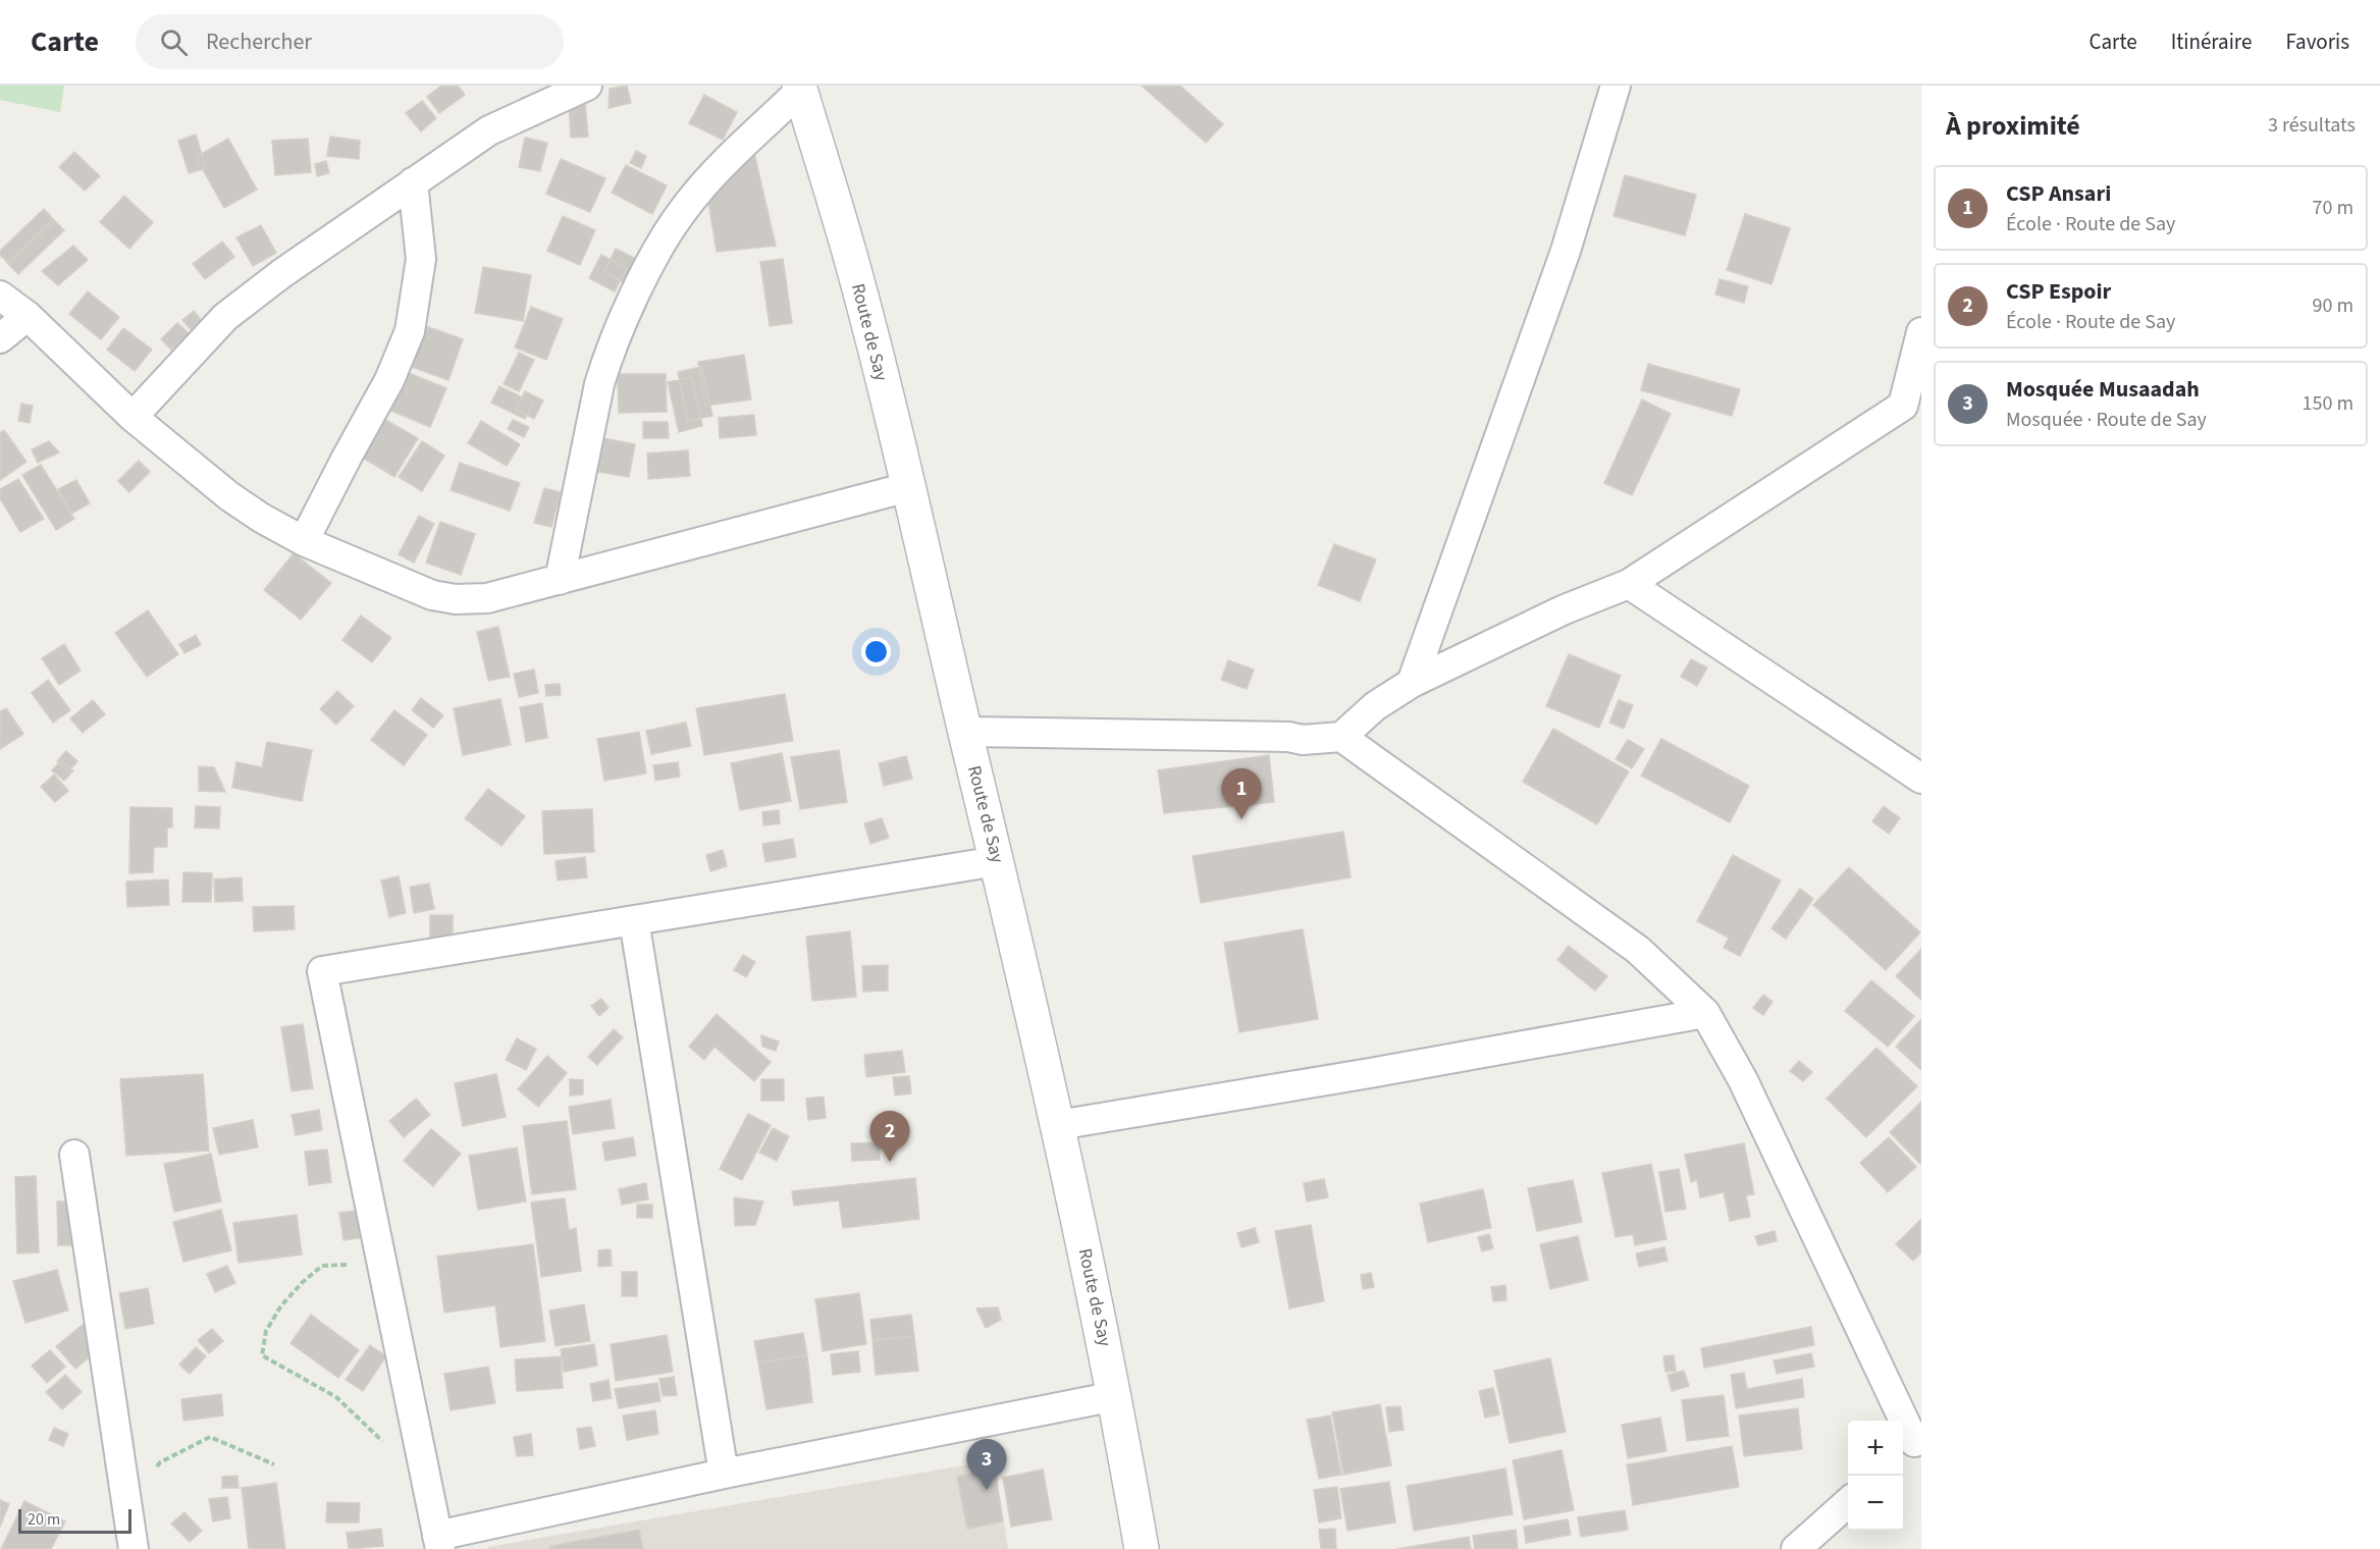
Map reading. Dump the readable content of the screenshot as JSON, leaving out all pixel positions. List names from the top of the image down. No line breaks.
{"streets":{"main road":["Route de Say"]},"scale_bar":"20 m","page":{"header":"Carte","search":"Rechercher","nav":["Carte","Itinéraire","Favoris"],"heading":["À proximité","3 résultats"],"list":[{"mark":"1","name":"CSP Ansari","note":"École · Route de Say","value":"70 m"},{"mark":"2","name":"CSP Espoir","note":"École · Route de Say","value":"90 m"},{"mark":"3","name":"Mosquée Musaadah","note":"Mosquée · Route de Say","value":"150 m"}],"pins":["1","2","3"],"map_buttons":["+","−"],"scale":"20 m"}}
